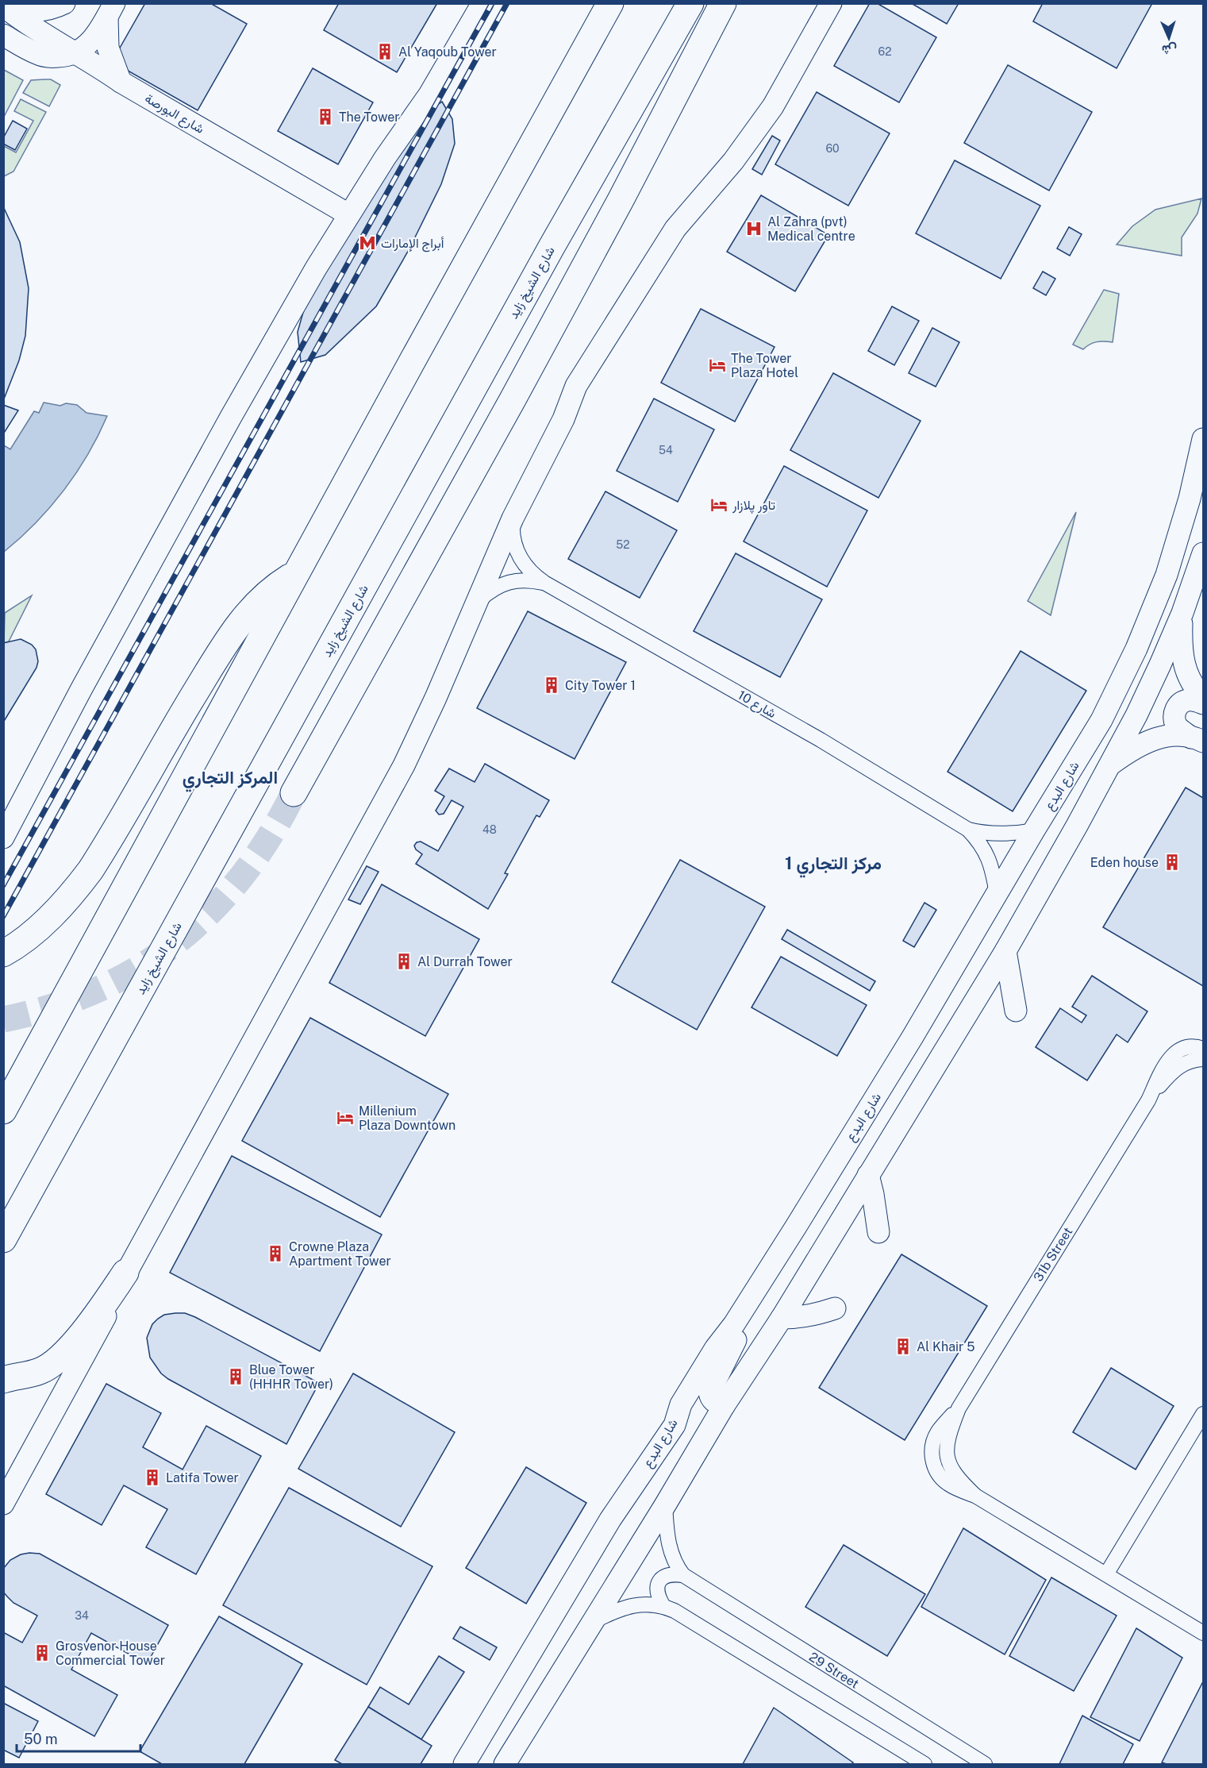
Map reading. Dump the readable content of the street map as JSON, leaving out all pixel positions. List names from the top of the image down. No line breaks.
{"streets":{"highway":["شارع الشيخ زايد"],"street":["شارع البورصة","شارع 10","شارع البدع","31b Street","29 Street"]},"crossings":[["شارع 10","شارع البدع"]],"districts":["المركز التجاري","مركز التجاري 1"],"places":{"building":["Al Yaqoub Tower","The Tower","City Tower 1","Eden house","Al Durrah Tower","Crowne Plaza Apartment Tower","Al Khair 5","Blue Tower (HHHR Tower)","Latifa Tower","Grosvenor House Commercial Tower"],"hospital":["Al Zahra (pvt) Medical centre"],"metro station":["أبراج الإمارات"],"hotel":["The Tower Plaza Hotel","تاور پلازار","Millenium Plaza Downtown"]},"house_numbers":["62","60","54","52","48","34"],"scale_bar":"50 m","north":"bottom"}
